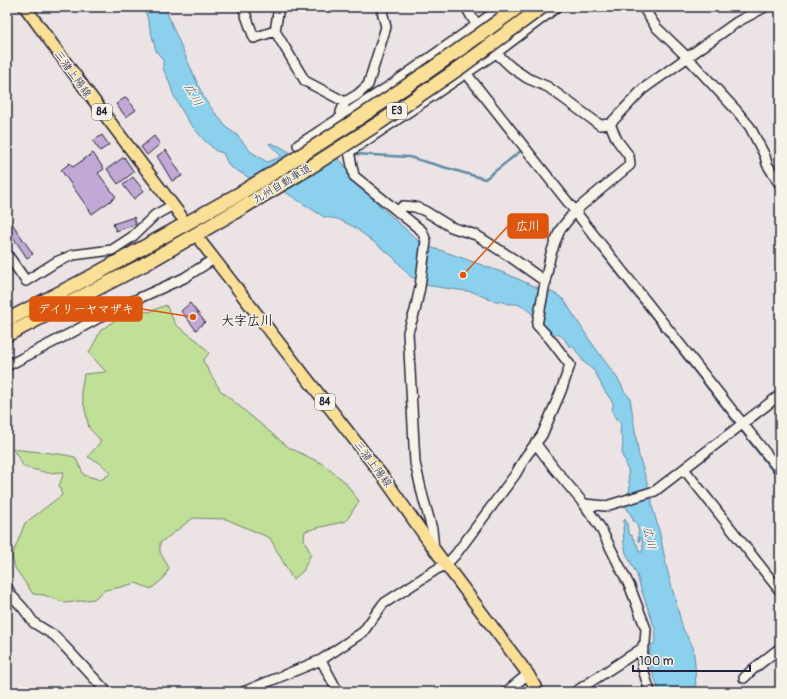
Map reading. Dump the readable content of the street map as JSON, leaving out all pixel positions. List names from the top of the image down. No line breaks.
{"streets":{"highway":["E3","九州自動車道"],"main road":["三潴上陽線","84"]},"districts":["大字広川"],"water":["広川"],"places":["広川","デイリーヤマザキ"],"scale_bar":"100 m"}
